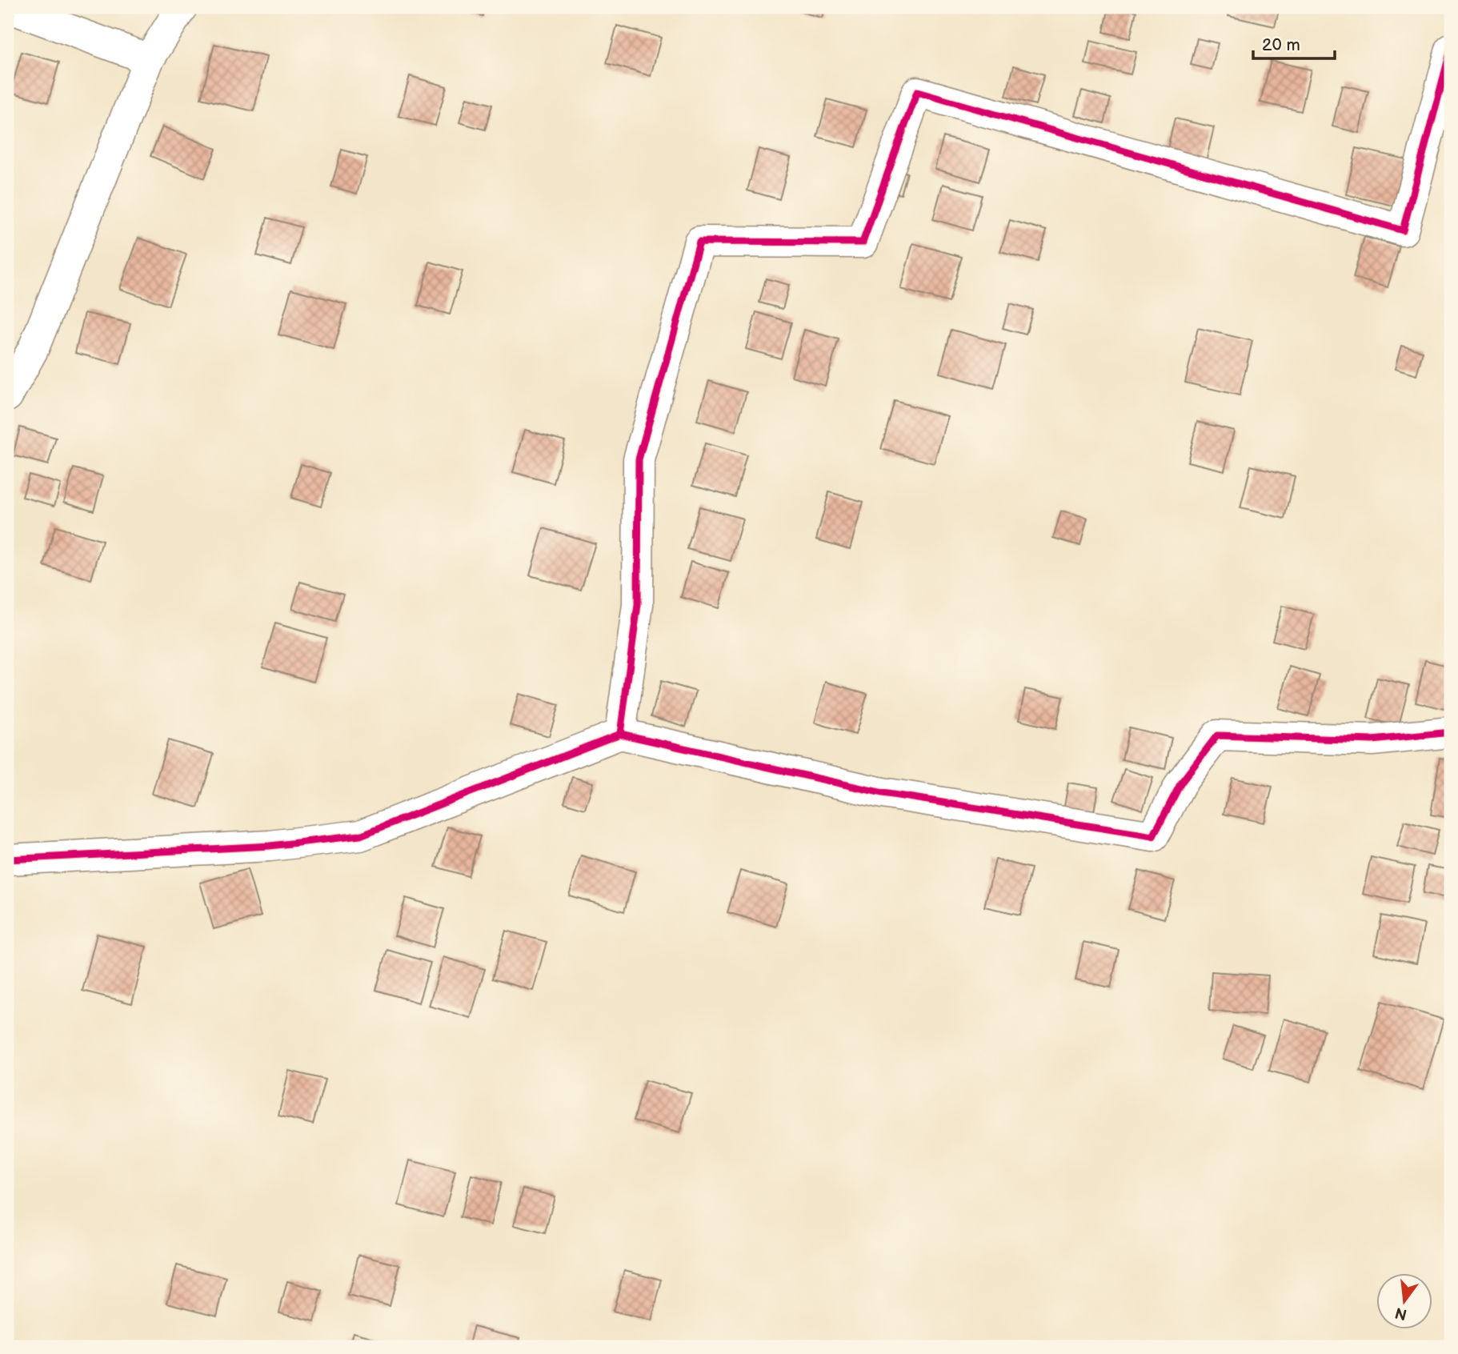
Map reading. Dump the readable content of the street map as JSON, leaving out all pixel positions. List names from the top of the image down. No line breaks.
{"scale_bar":"20 m","north":"bottom"}
